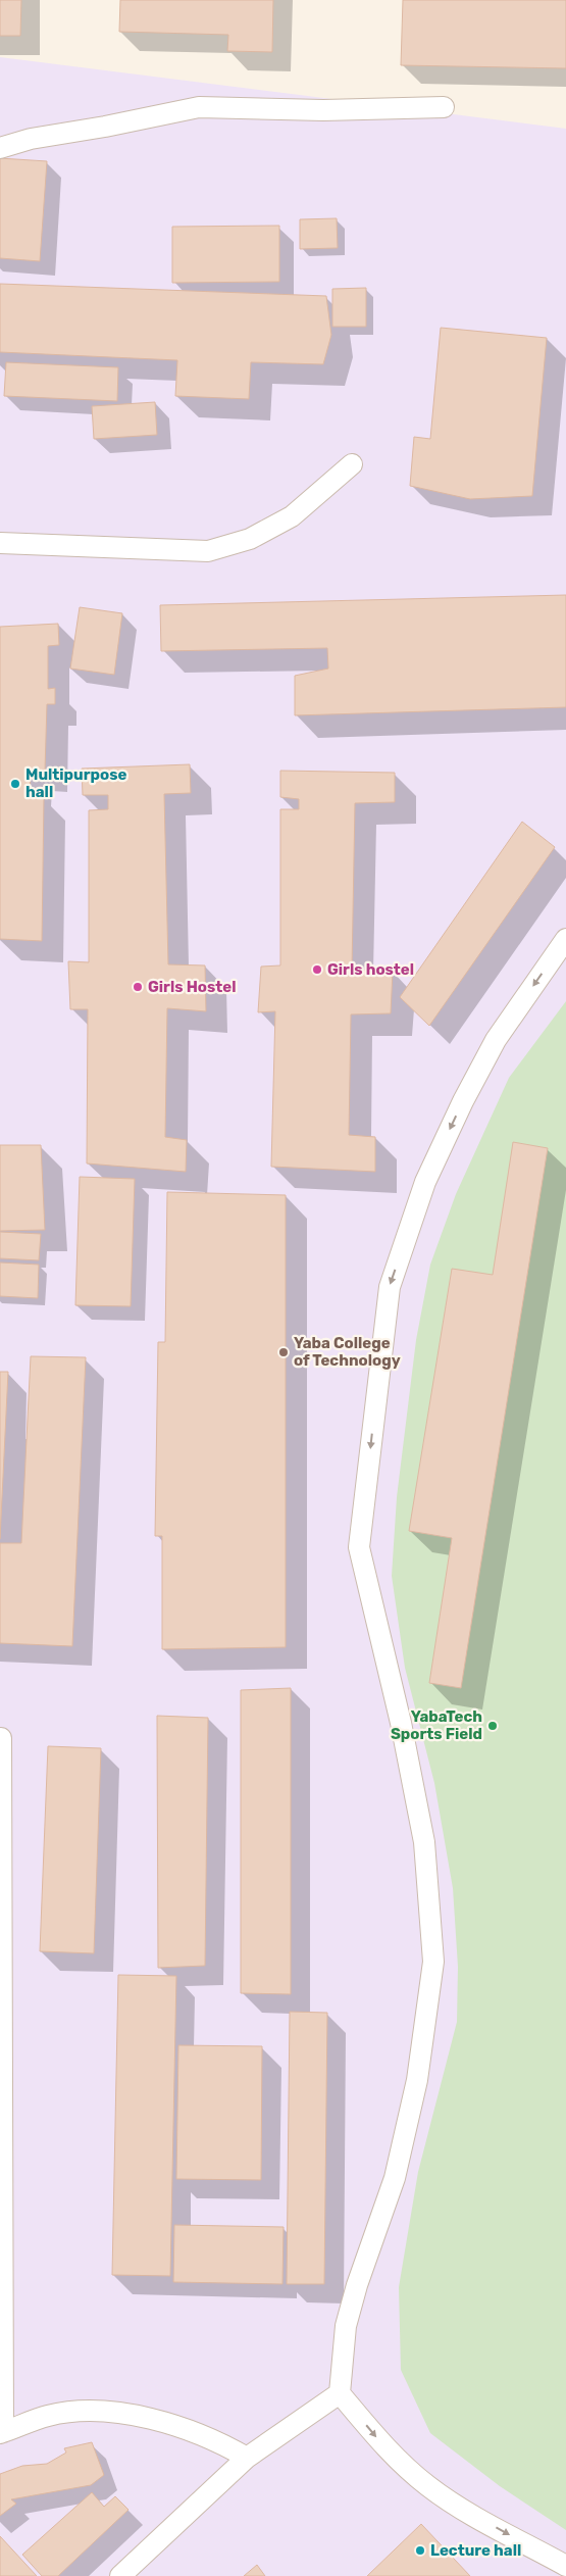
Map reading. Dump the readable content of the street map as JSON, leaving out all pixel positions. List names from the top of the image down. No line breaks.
{"places":["Multipurpose hall","Girls hostel","Girls Hostel","Yaba College of Technology","YabaTech Sports Field","Lecture hall"]}
